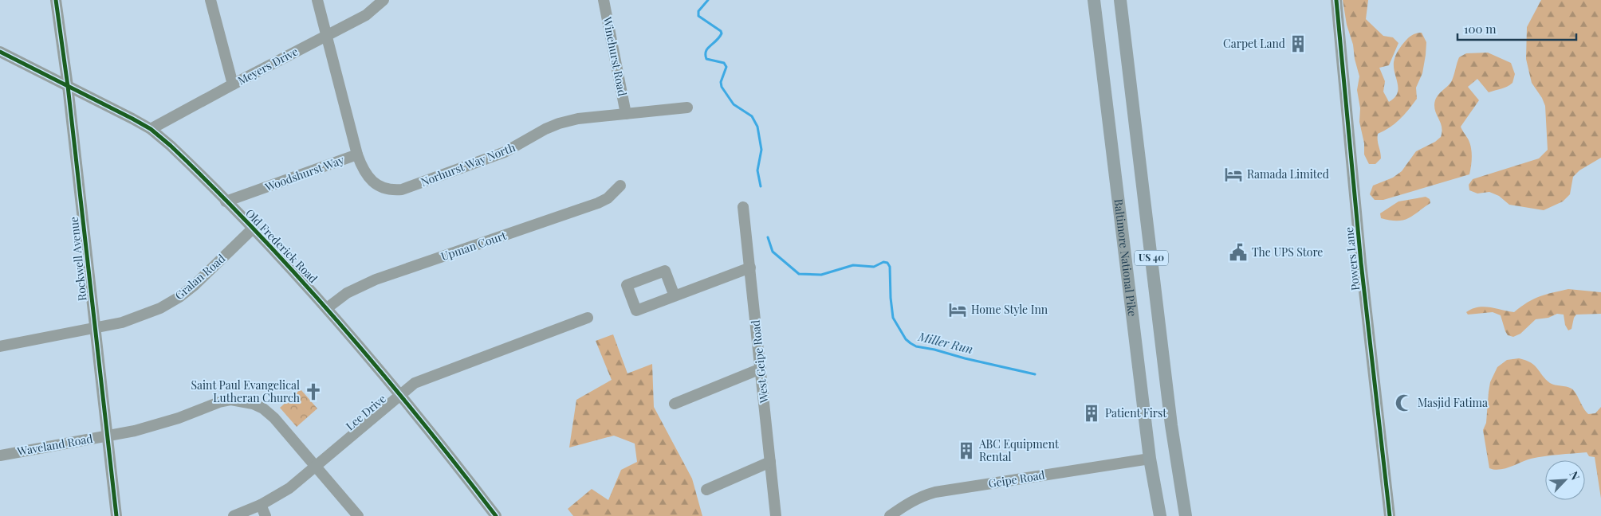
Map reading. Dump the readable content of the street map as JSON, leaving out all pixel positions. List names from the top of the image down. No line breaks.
{"streets":{"main road":["Baltimore National Pike","US 40"],"street":["Winehurst Road","Meyers Drive","Norhurst Way North","Woodshurst Way","Old Frederick Road","Upman Court","Rockwell Avenue","Powers Lane","Gralan Road","West Geipe Road","Lee Drive","Waveland Road","Geipe Road"]},"crossings":[["Winehurst Road","Norhurst Way North"],["Meyers Drive","Woodshurst Way"],["Meyers Drive","Old Frederick Road"],["Norhurst Way North","Woodshurst Way"],["Woodshurst Way","Old Frederick Road"],["Old Frederick Road","Upman Court"],["Old Frederick Road","Rockwell Avenue"],["Old Frederick Road","Gralan Road"],["Old Frederick Road","Lee Drive"],["Baltimore National Pike","Geipe Road"],["Rockwell Avenue","Gralan Road"],["Rockwell Avenue","Waveland Road"],["Lee Drive","Waveland Road"]],"water":["Miller Run"],"places":{"building":["Carpet Land","Patient First","ABC Equipment Rental"],"hotel":["Ramada Limited","Home Style Inn"],"public building":["The UPS Store"],"church":["Saint Paul Evangelical Lutheran Church"],"mosque":["Masjid Fatima"]},"scale_bar":"100 m","north":"top right"}
